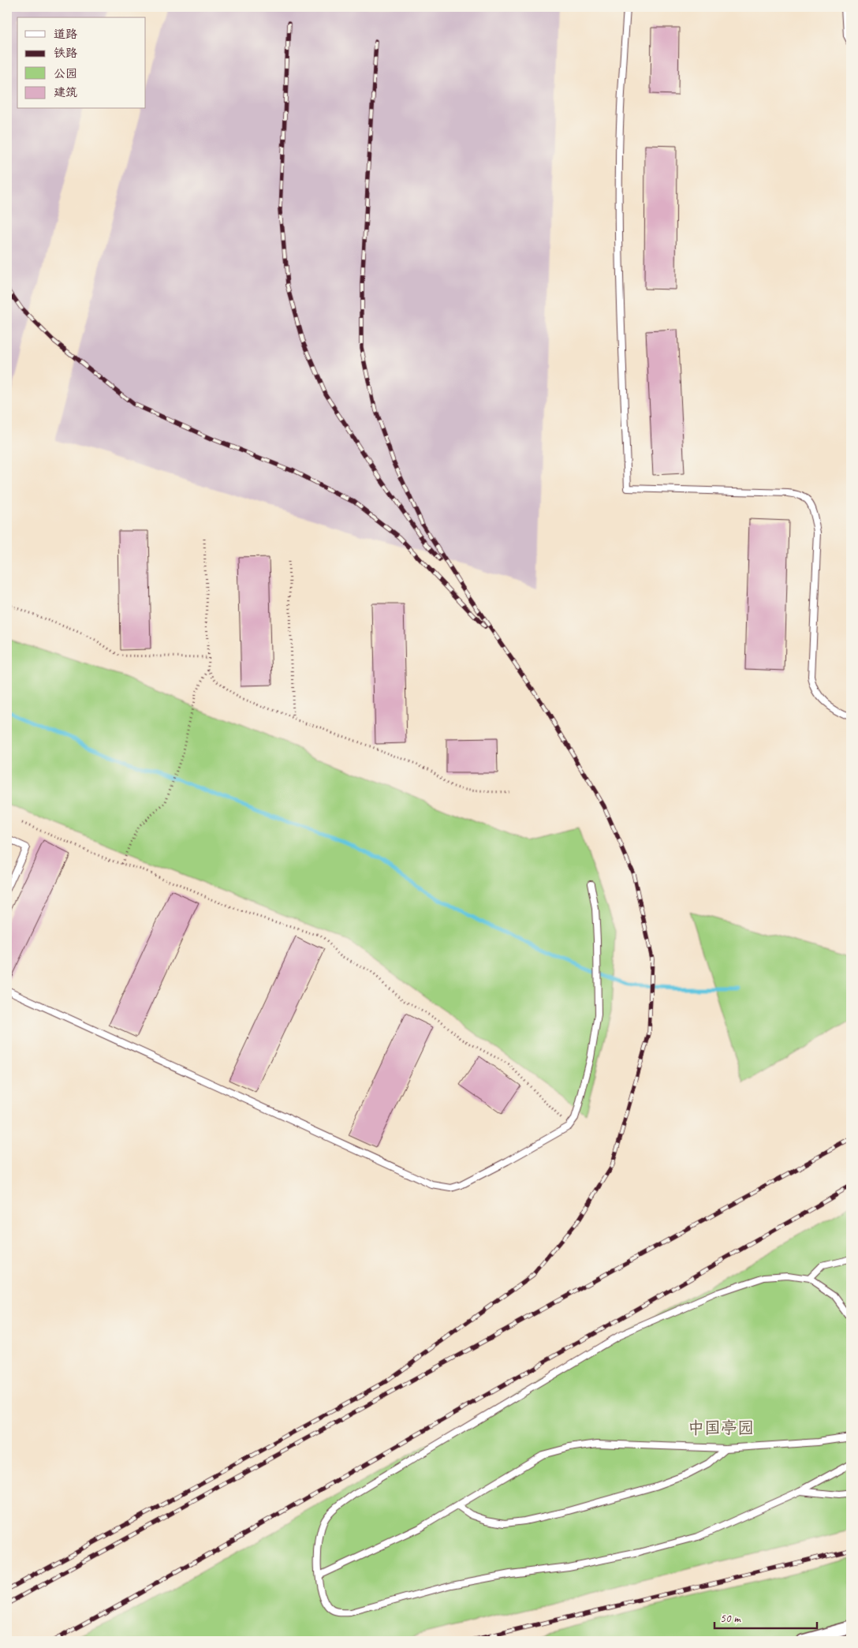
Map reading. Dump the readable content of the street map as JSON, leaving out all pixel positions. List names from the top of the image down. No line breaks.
{"parks":["中国亭园"],"legend":["道路","铁路","公园","建筑"],"scale_bar":"50 m"}
